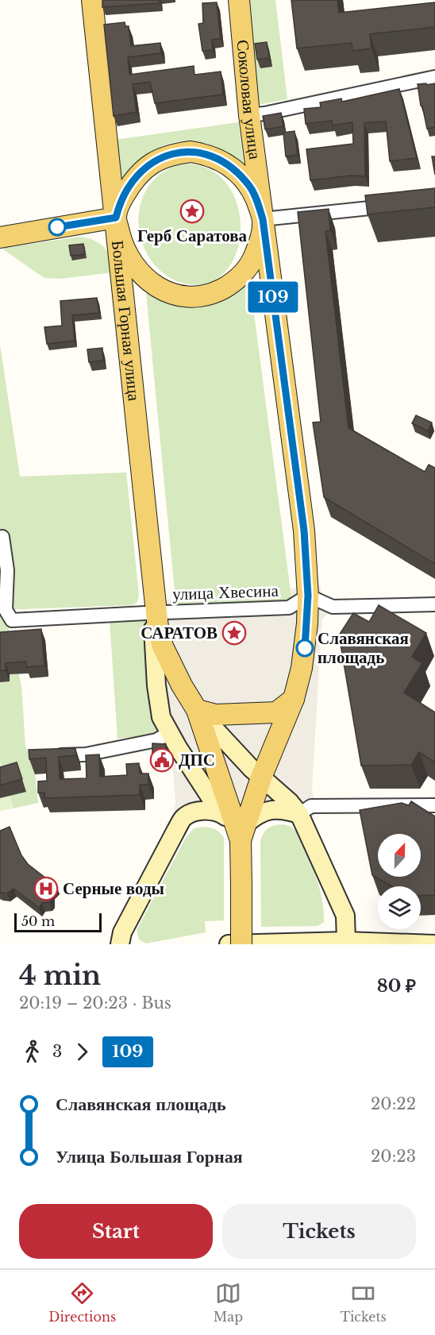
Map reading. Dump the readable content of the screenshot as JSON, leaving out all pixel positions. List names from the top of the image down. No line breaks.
{"streets":{"main road":["Соколовая улица","Большая Горная улица"],"street":["улица Хвесина"]},"crossings":[["Соколовая улица","Большая Горная улица"],["Соколовая улица","улица Хвесина"],["Большая Горная улица","улица Хвесина"]],"places":{"place":["Герб Саратова","САРАТОВ"],"other":["Славянская площадь"],"public building":["ДПС"],"hospital":["Серные воды"]},"lines":["bus line 109"],"scale_bar":"50 m","north":"top","page":{"on_map":"109","scale":"50 m","heading":["4 min","20:19 – 20:23 · Bus","80 ₽"],"legs":["3","109"],"list":[{"name":"Славянская площадь","value":"20:22"},{"name":"Улица Большая Горная","value":"20:23"}],"buttons":["Start","Tickets"],"tabs":["Directions","Map","Tickets"]}}
